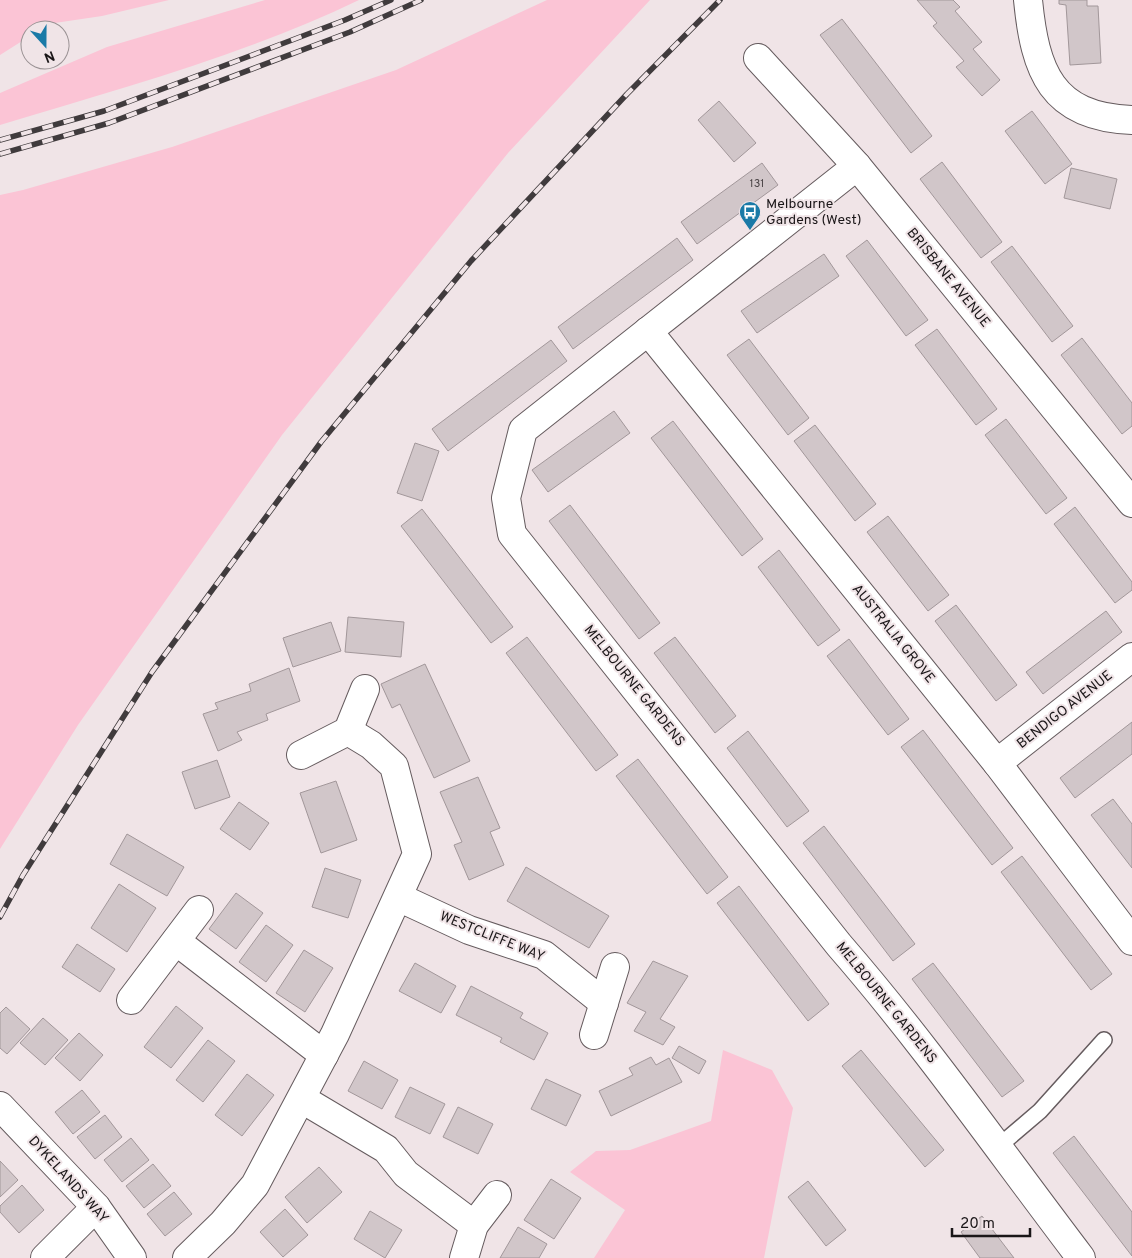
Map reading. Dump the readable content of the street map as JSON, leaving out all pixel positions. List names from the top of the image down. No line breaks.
{"streets":{"street":["BRISBANE AVENUE","AUSTRALIA GROVE","MELBOURNE GARDENS","BENDIGO AVENUE","WESTCLIFFE WAY","DYKELANDS WAY"]},"crossings":[["BRISBANE AVENUE","MELBOURNE GARDENS"],["AUSTRALIA GROVE","MELBOURNE GARDENS"],["AUSTRALIA GROVE","BENDIGO AVENUE"]],"places":{"bus stop":["Melbourne Gardens (West)"]},"house_numbers":["131"],"scale_bar":"20 m","north":"bottom"}
